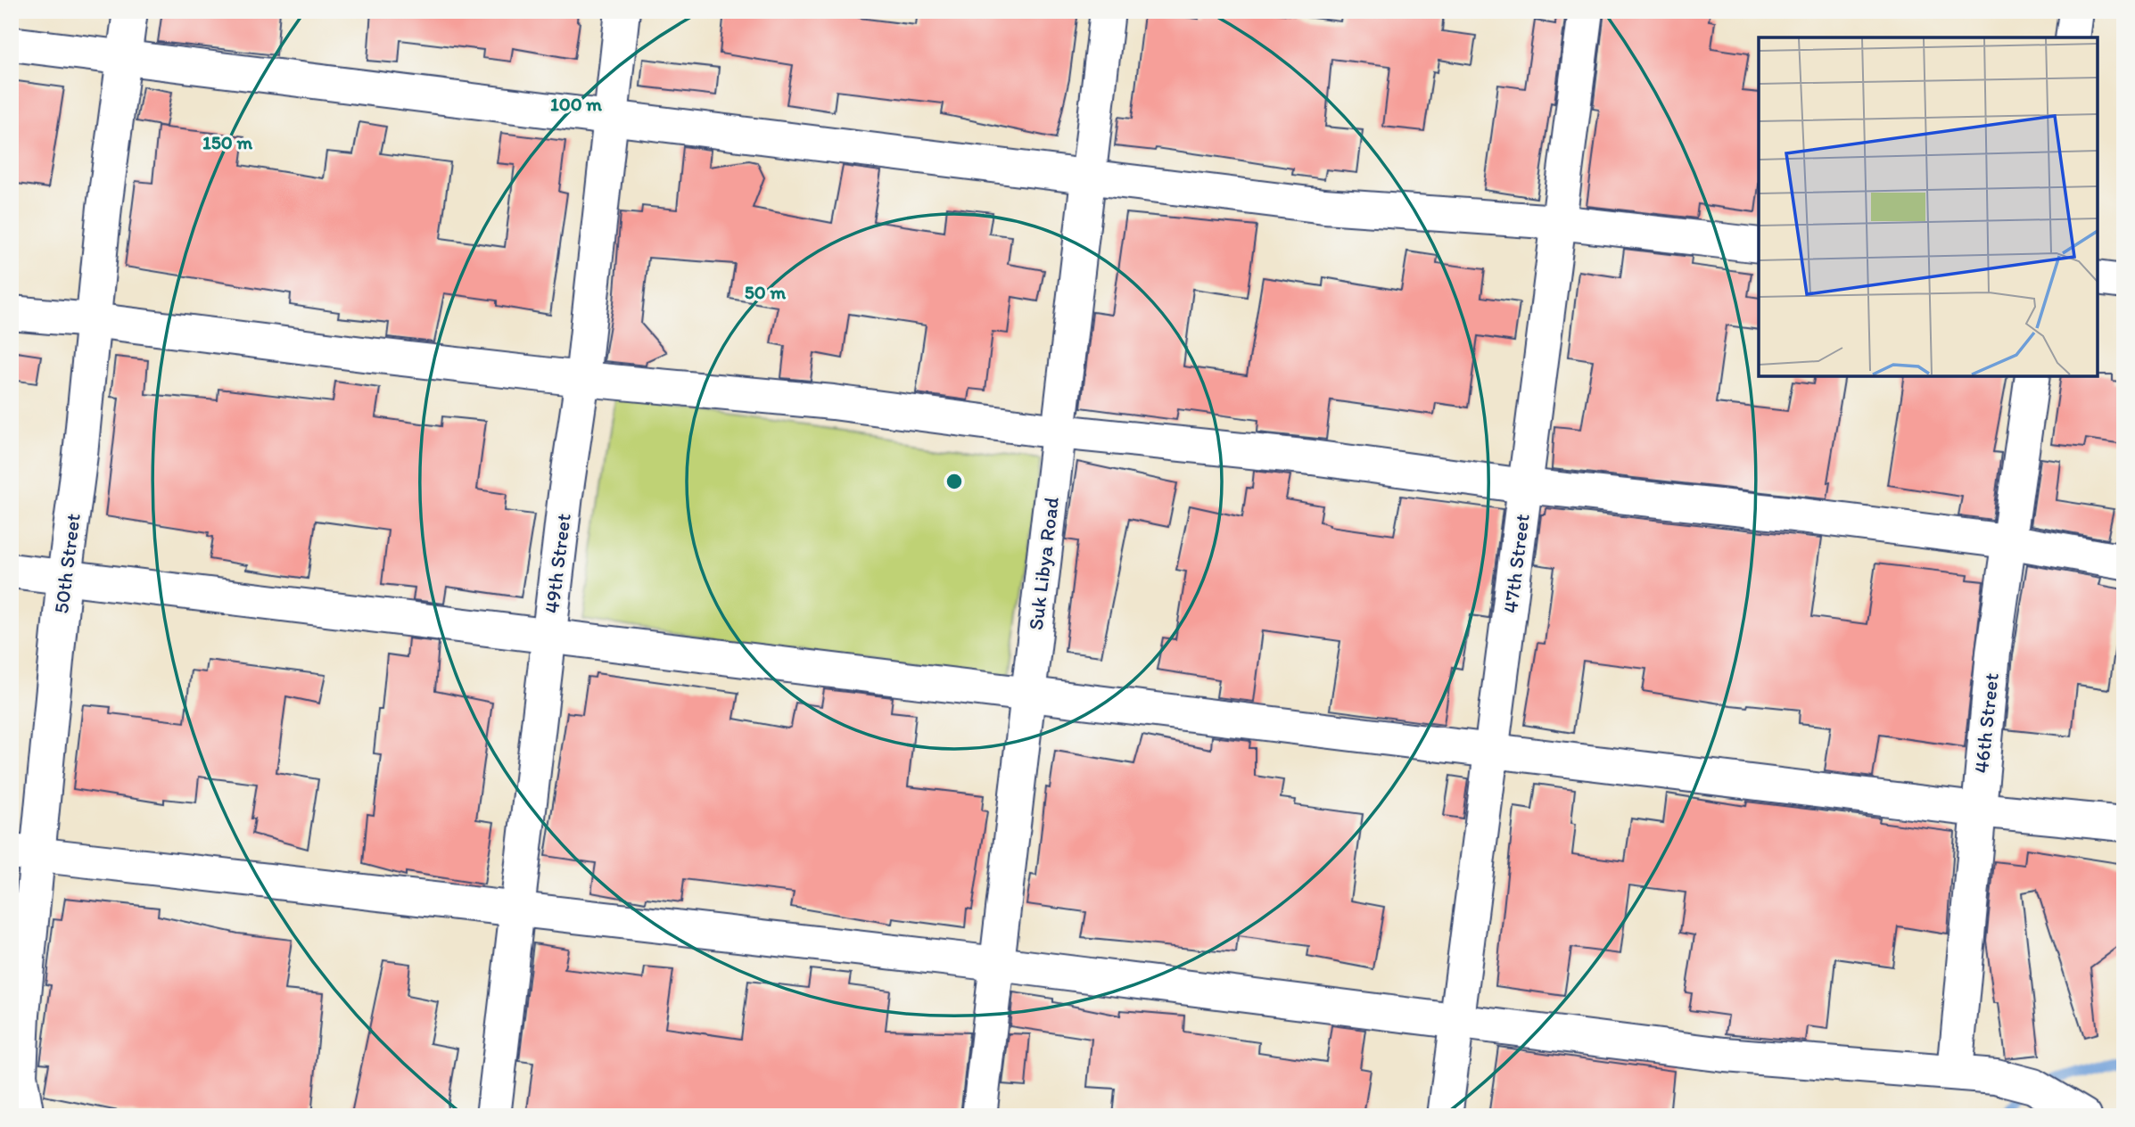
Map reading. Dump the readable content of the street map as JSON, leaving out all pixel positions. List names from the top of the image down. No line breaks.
{"streets":{"street":["50th Street","49th Street","Suk Libya Road","47th Street","46th Street"]},"rings":["100 m","150 m","50 m"]}
